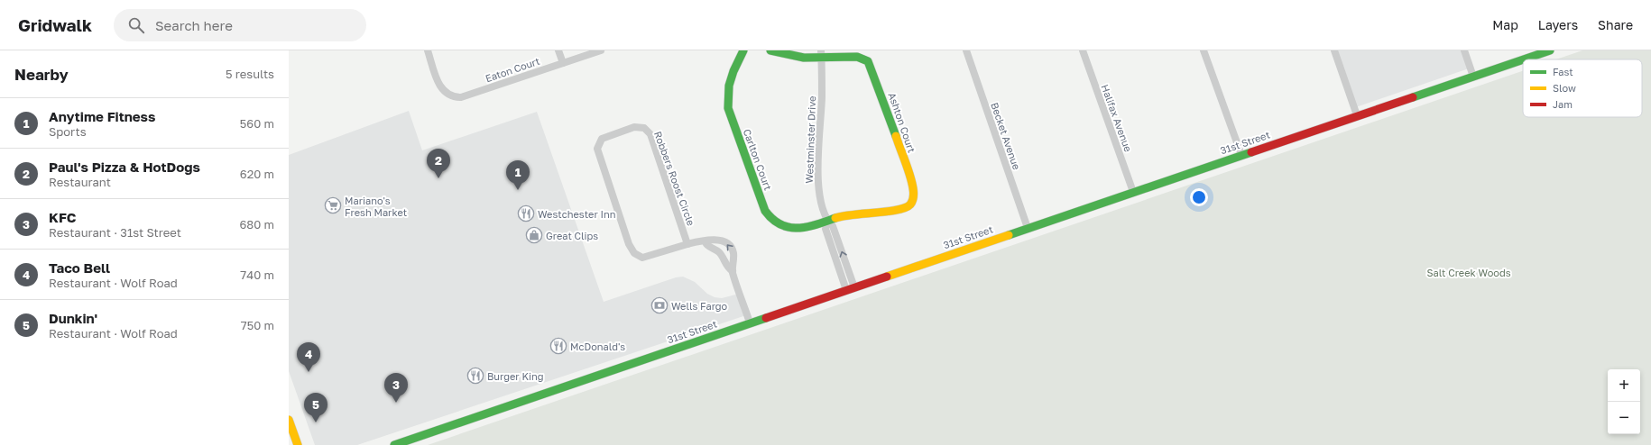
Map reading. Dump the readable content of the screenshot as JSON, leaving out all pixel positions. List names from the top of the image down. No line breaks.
{"streets":{"main road":["Ashton Court","31st Street","Carlton Court"],"street":["Eaton Court","Halifax Avenue","Becket Avenue","Westminster Drive","Robbers Roost Circle"]},"crossings":[["Halifax Avenue","31st Street"],["Ashton Court","Westminster Drive"],["Ashton Court","Carlton Court"],["Becket Avenue","31st Street"],["Westminster Drive","31st Street"],["Westminster Drive","Carlton Court"],["31st Street","Robbers Roost Circle"]],"parks":["Salt Creek Woods"],"places":{"supermarket":["Mariano's Fresh Market"],"restaurant":["Westchester Inn","McDonald's","Burger King"],"shop":["Great Clips"],"bank":["Wells Fargo"]},"legend":["Fast","Slow","Jam"],"page":{"header":"Gridwalk","search":"Search here","nav":["Map","Layers","Share"],"heading":["Nearby","5 results"],"list":[{"mark":"1","name":"Anytime Fitness","note":"Sports","value":"560 m"},{"mark":"2","name":"Paul's Pizza & HotDogs","note":"Restaurant","value":"620 m"},{"mark":"3","name":"KFC","note":"Restaurant · 31st Street","value":"680 m"},{"mark":"4","name":"Taco Bell","note":"Restaurant · Wolf Road","value":"740 m"},{"mark":"5","name":"Dunkin'","note":"Restaurant · Wolf Road","value":"750 m"}],"pins":["2","1","4","3","5"],"map_buttons":["+","−"]}}
